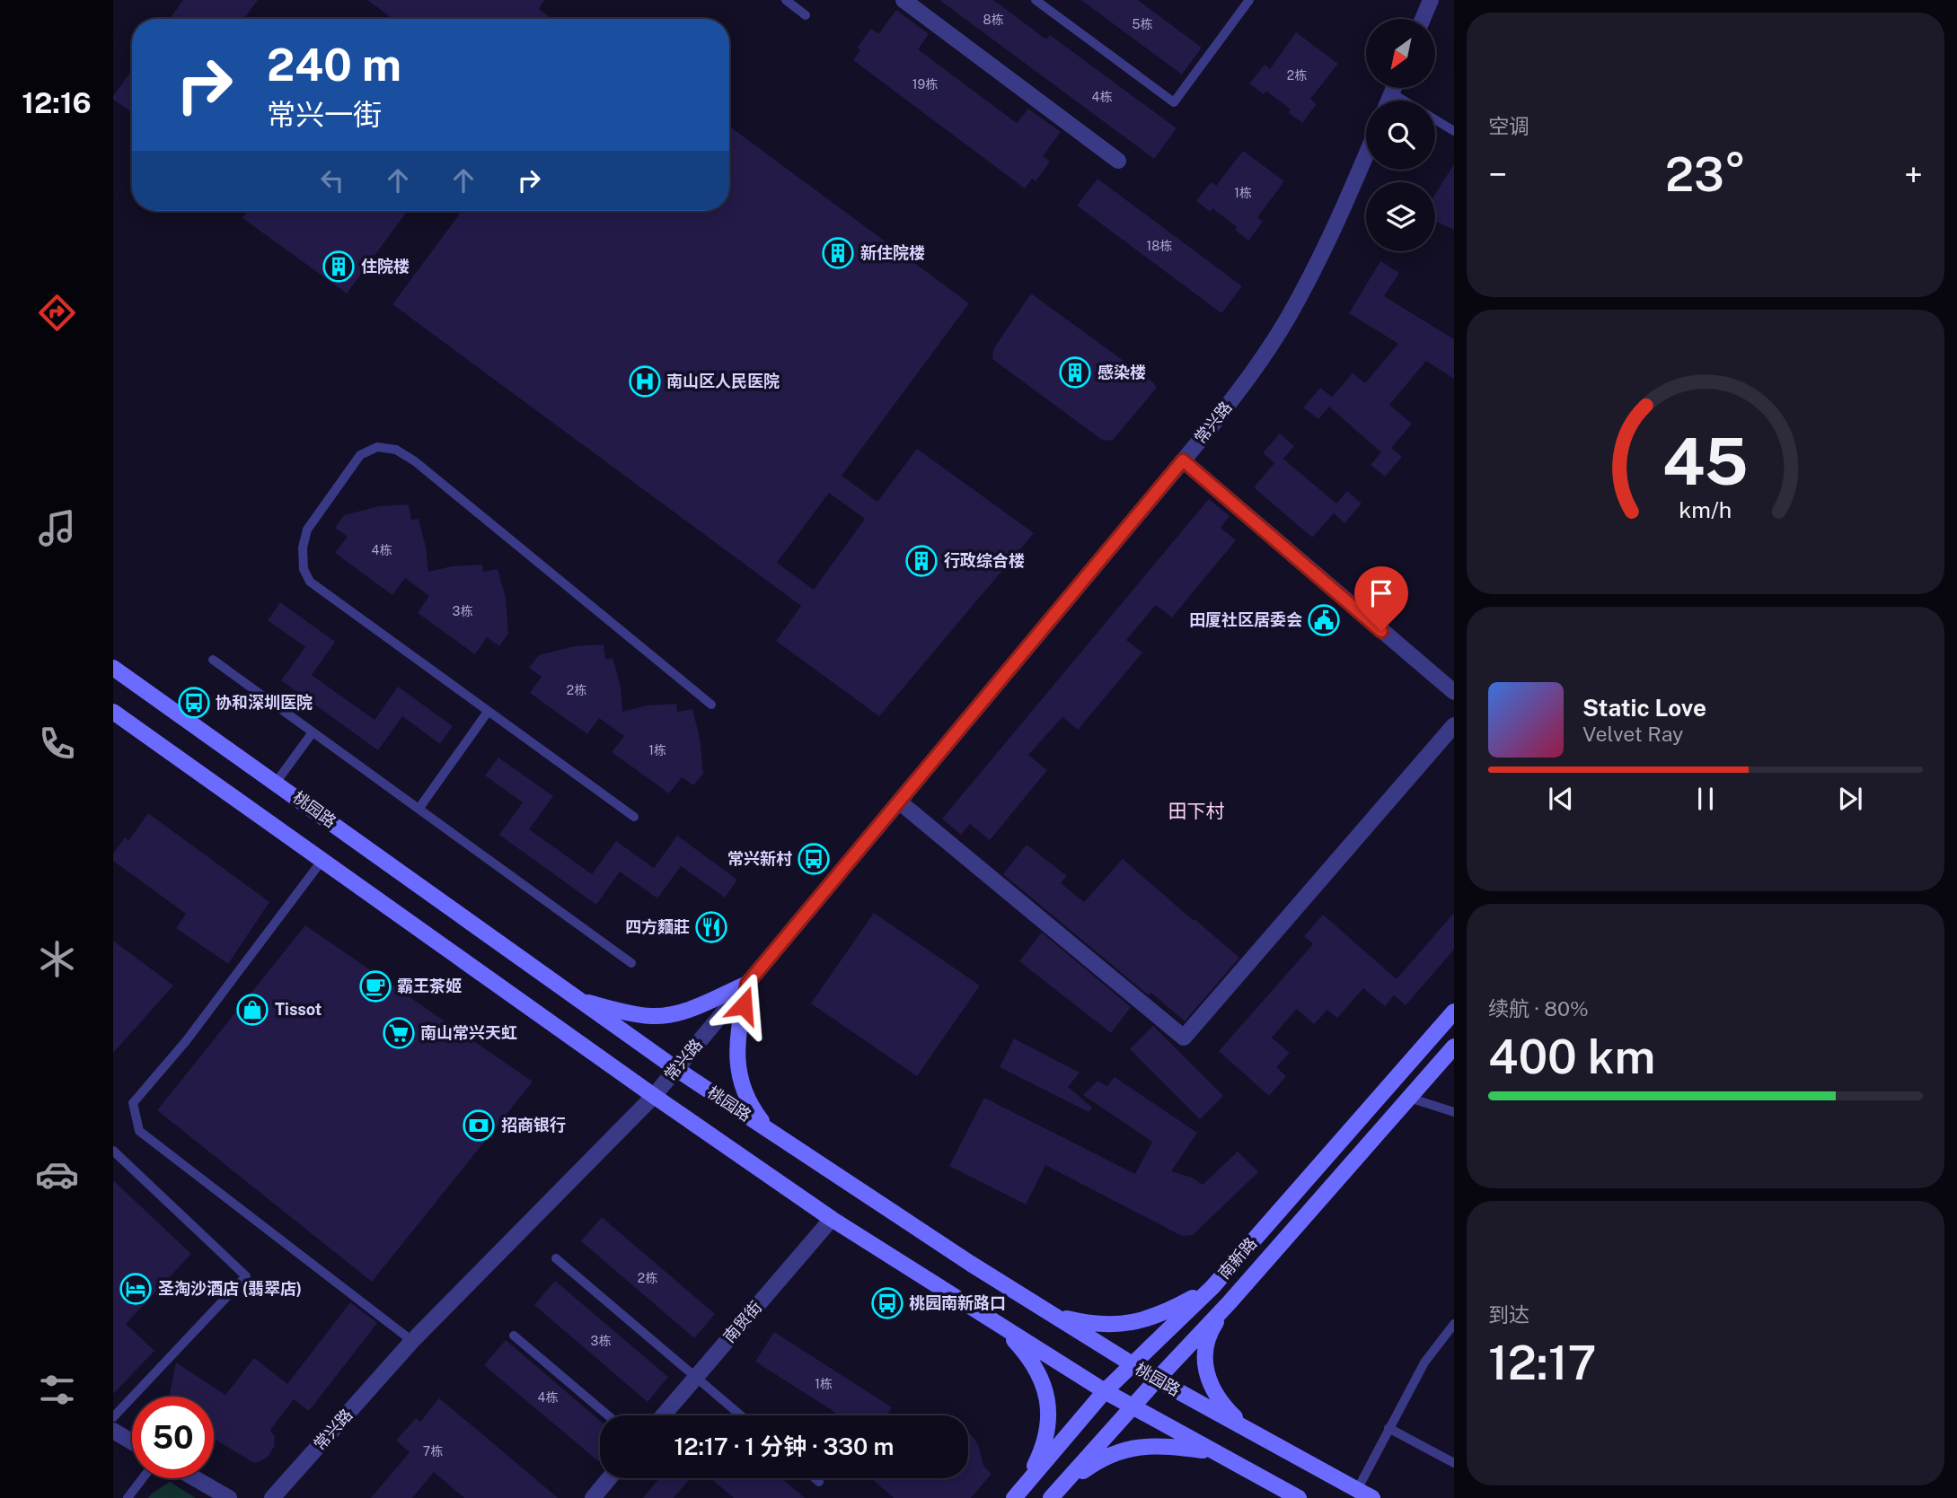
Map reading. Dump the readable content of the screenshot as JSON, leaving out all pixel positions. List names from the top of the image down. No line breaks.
{"streets":{"main road":["桃园路","南新路"],"street":["常兴路","南贸街"]},"crossings":[["常兴路","桃园路"],["桃园路","南新路"]],"districts":["田下村"],"places":{"building":["新住院楼","住院楼","感染楼","行政综合楼"],"hospital":["南山区人民医院"],"public building":["田厦社区居委会"],"bus stop":["协和深圳医院","常兴新村","桃园南新路口"],"restaurant":["四方麵莊"],"cafe":["霸王茶姬"],"shop":["Tissot"],"supermarket":["南山常兴天虹"],"bank":["招商银行"],"hotel":["圣淘沙酒店 (翡翠店)"]},"house_numbers":["8栋","5栋","2栋","19栋","4栋","1栋","18栋","4栋","3栋","2栋","1栋","2栋","3栋","1栋","4栋","7栋"],"north":"bottom left","page":{"tabs":"12:16","tile":["空调",["续航 · 80%","400 km"],["到达","12:17"]],"turn":["240 m","常兴一街"],"heat":["−","23°","+"],"song":["Static Love","Velvet Ray"],"limit":"50","trip":"12:17 · 1 分钟 · 330 m","gauge":["45","km/h"]}}
